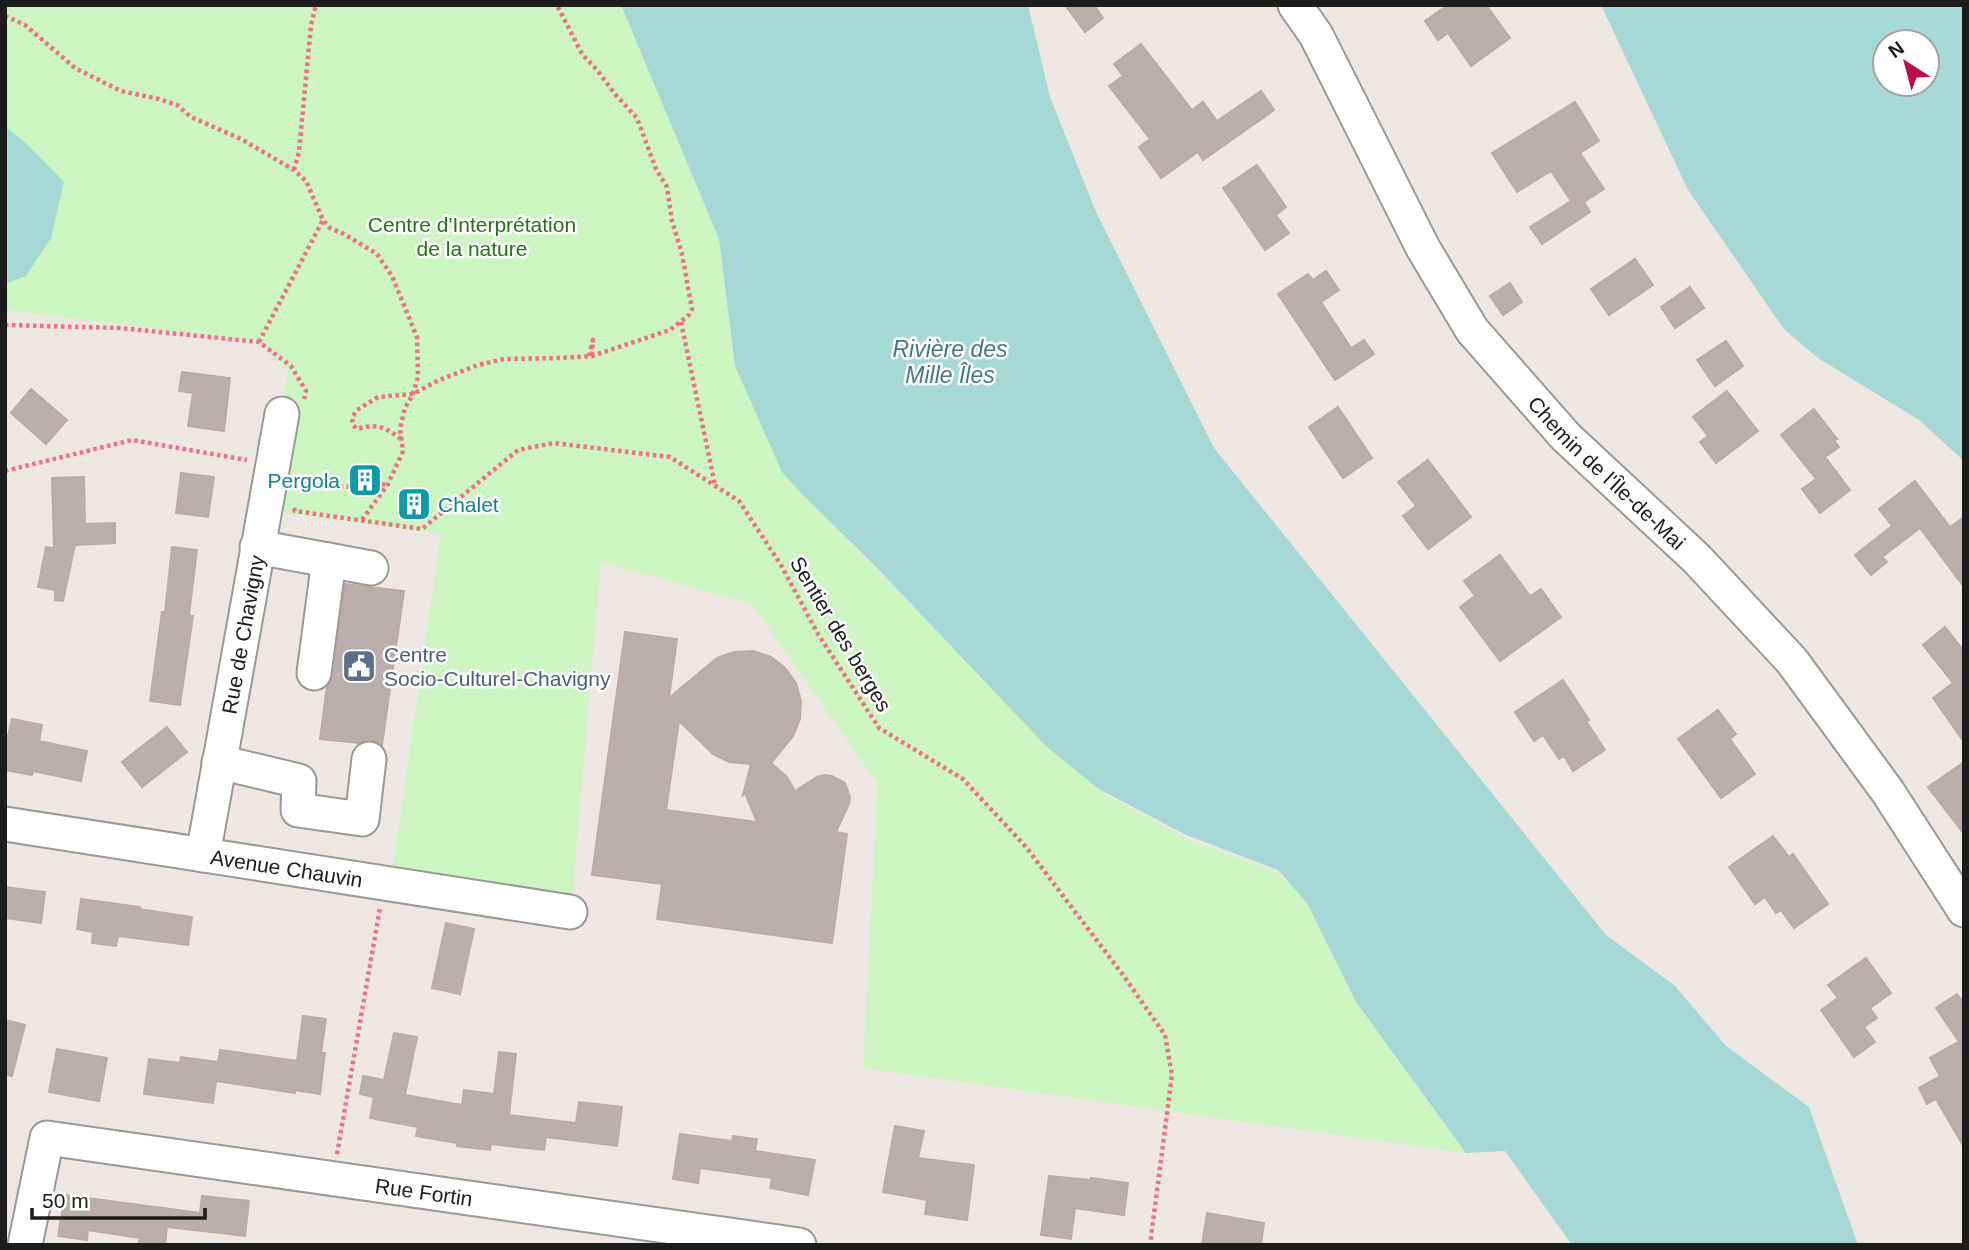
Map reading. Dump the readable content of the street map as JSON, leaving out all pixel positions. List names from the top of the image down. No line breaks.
{"streets":{"street":["Chemin de l'Île-de-Mai","Rue de Chavigny","Avenue Chauvin","Rue Fortin"],"path":["Sentier des berges"]},"crossings":[["Rue de Chavigny","Avenue Chauvin"]],"water":["Rivière des Mille Îles"],"parks":["Centre d'Interprétation de la nature"],"places":{"building":["Pergola","Chalet"],"public building":["Centre Socio-Culturel-Chavigny"]},"scale_bar":"50 m","north":"top left"}
